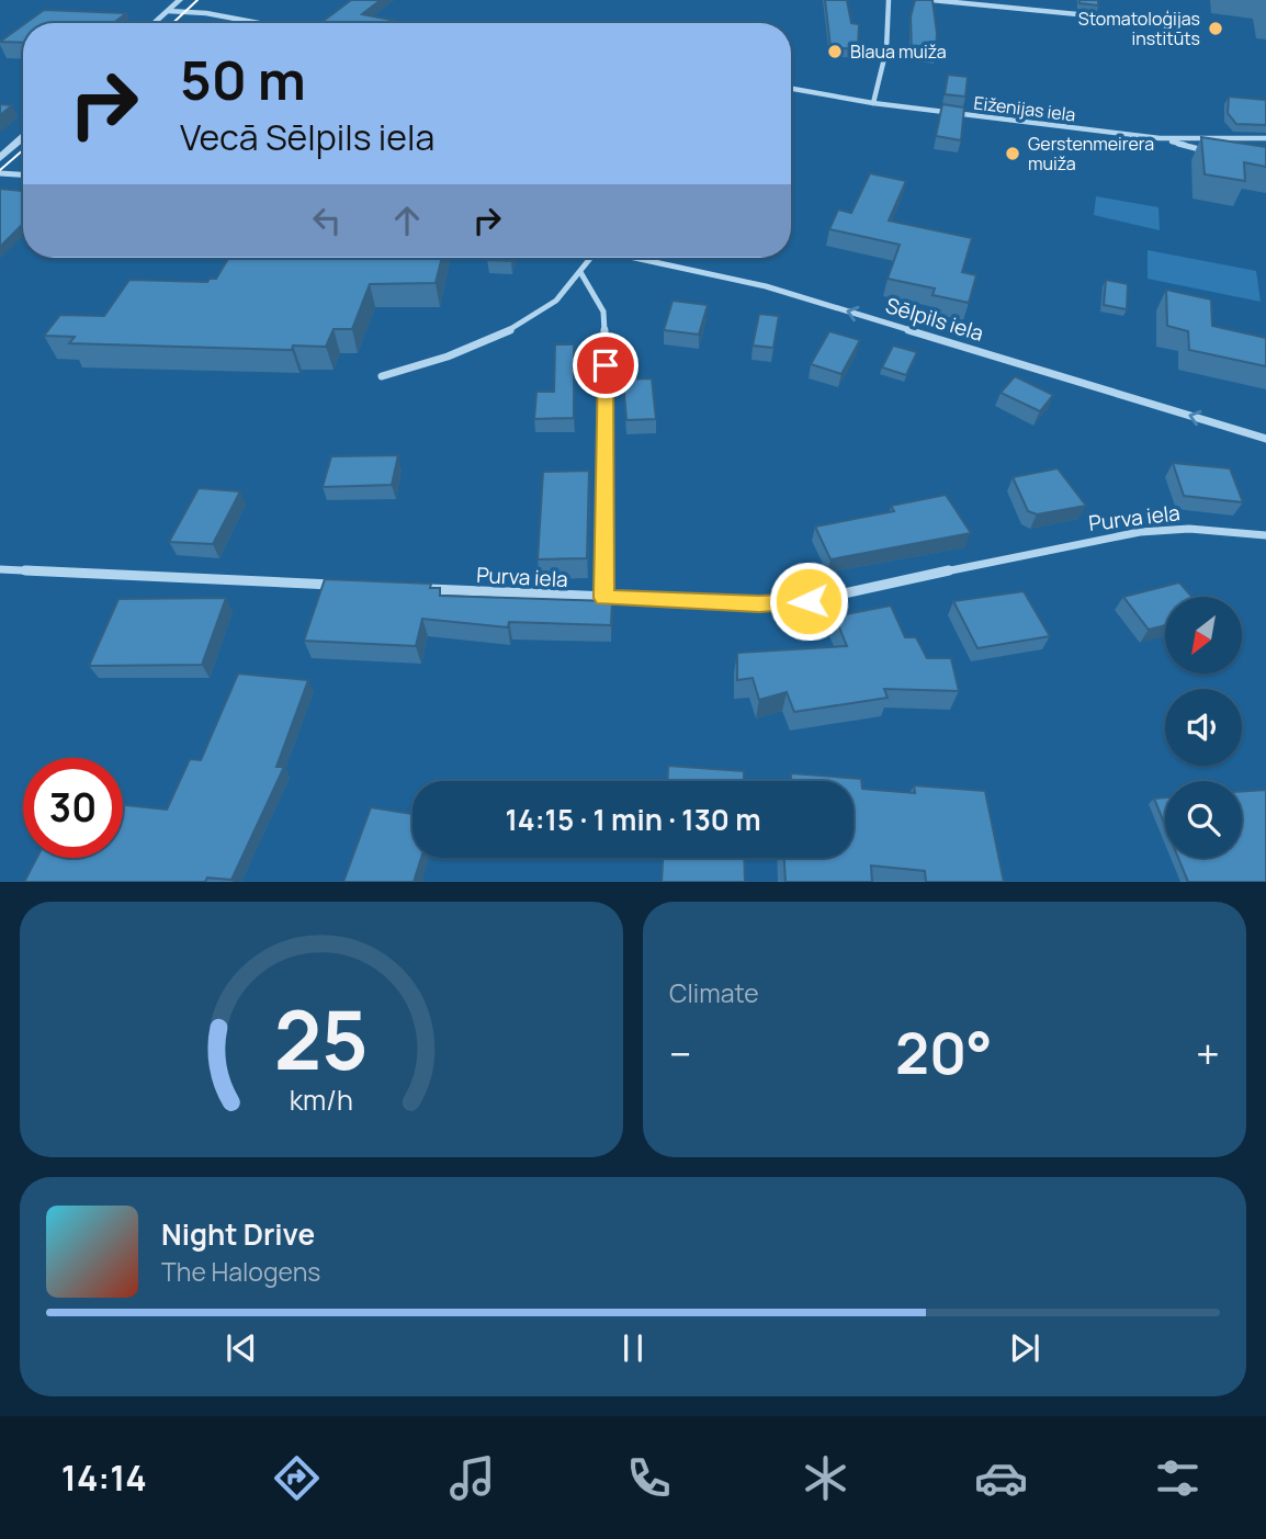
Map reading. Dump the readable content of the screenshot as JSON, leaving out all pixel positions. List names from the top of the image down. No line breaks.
{"streets":{"street":["Eiženijas iela","Sēlpils iela","Purva iela"]},"one_way":["Sēlpils iela"],"places":["Stomatoloģijas institūts","Blaua muiža","Gerstenmeirera muiža"],"north":"bottom left","page":{"turn":["50 m","Vecā Sēlpils iela"],"limit":"30","trip":"14:15 · 1 min · 130 m","tile":"Climate","heat":["−","20°","+"],"song":["Night Drive","The Halogens"],"tabs":"14:14","gauge":["25","km/h"]}}
